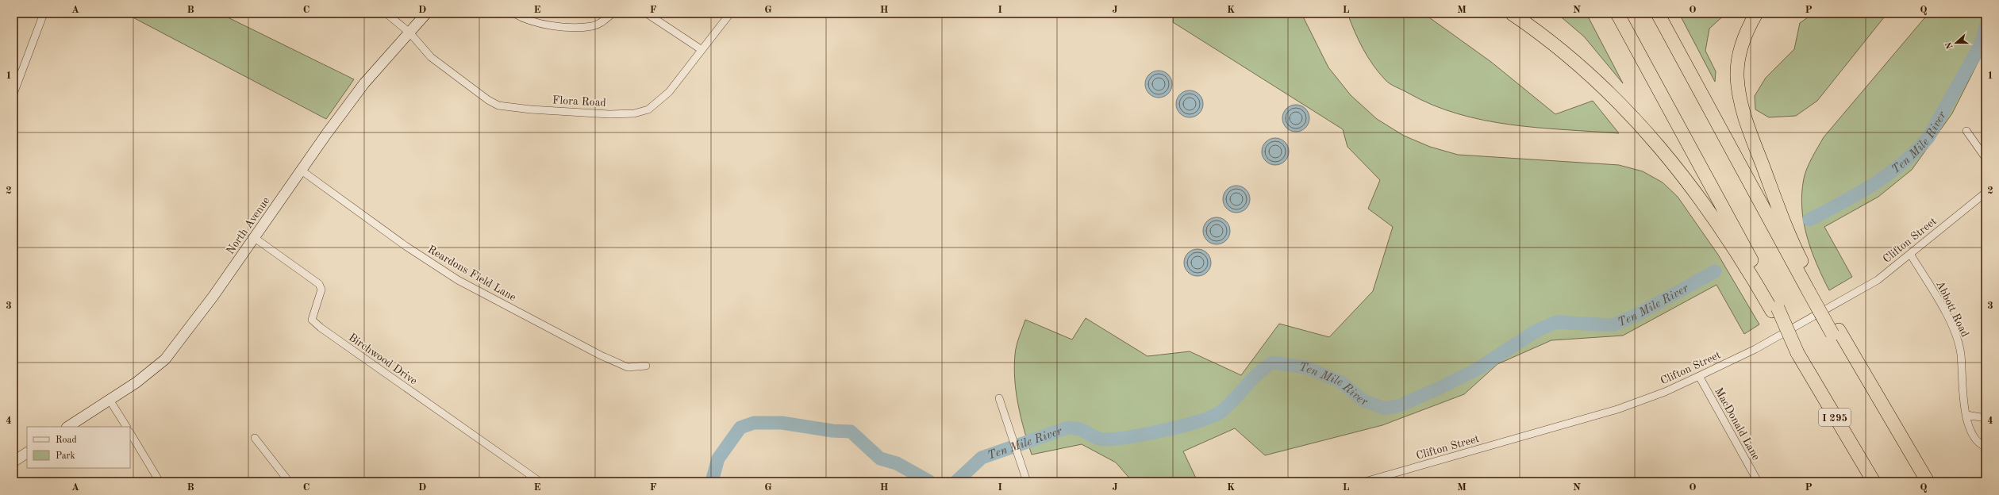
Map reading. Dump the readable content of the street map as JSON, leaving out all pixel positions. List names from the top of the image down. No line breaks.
{"streets":{"highway":["I 295"],"main road":["North Avenue"],"street":["Flora Road","Clifton Street","Reardons Field Lane","Abbott Road","Birchwood Drive","MacDonald Lane"]},"crossings":[["Flora Road","North Avenue"],["North Avenue","Reardons Field Lane"],["North Avenue","Birchwood Drive"],["Clifton Street","Abbott Road"],["Clifton Street","MacDonald Lane"]],"water":["Ten Mile River"],"legend":["Road","Park"],"north":"left","grid":{"columns":["A","B","C","D","E","F","G","H","I","J","K","L","M","N","O","P","Q"],"rows":["1","2","3","4"]}}
